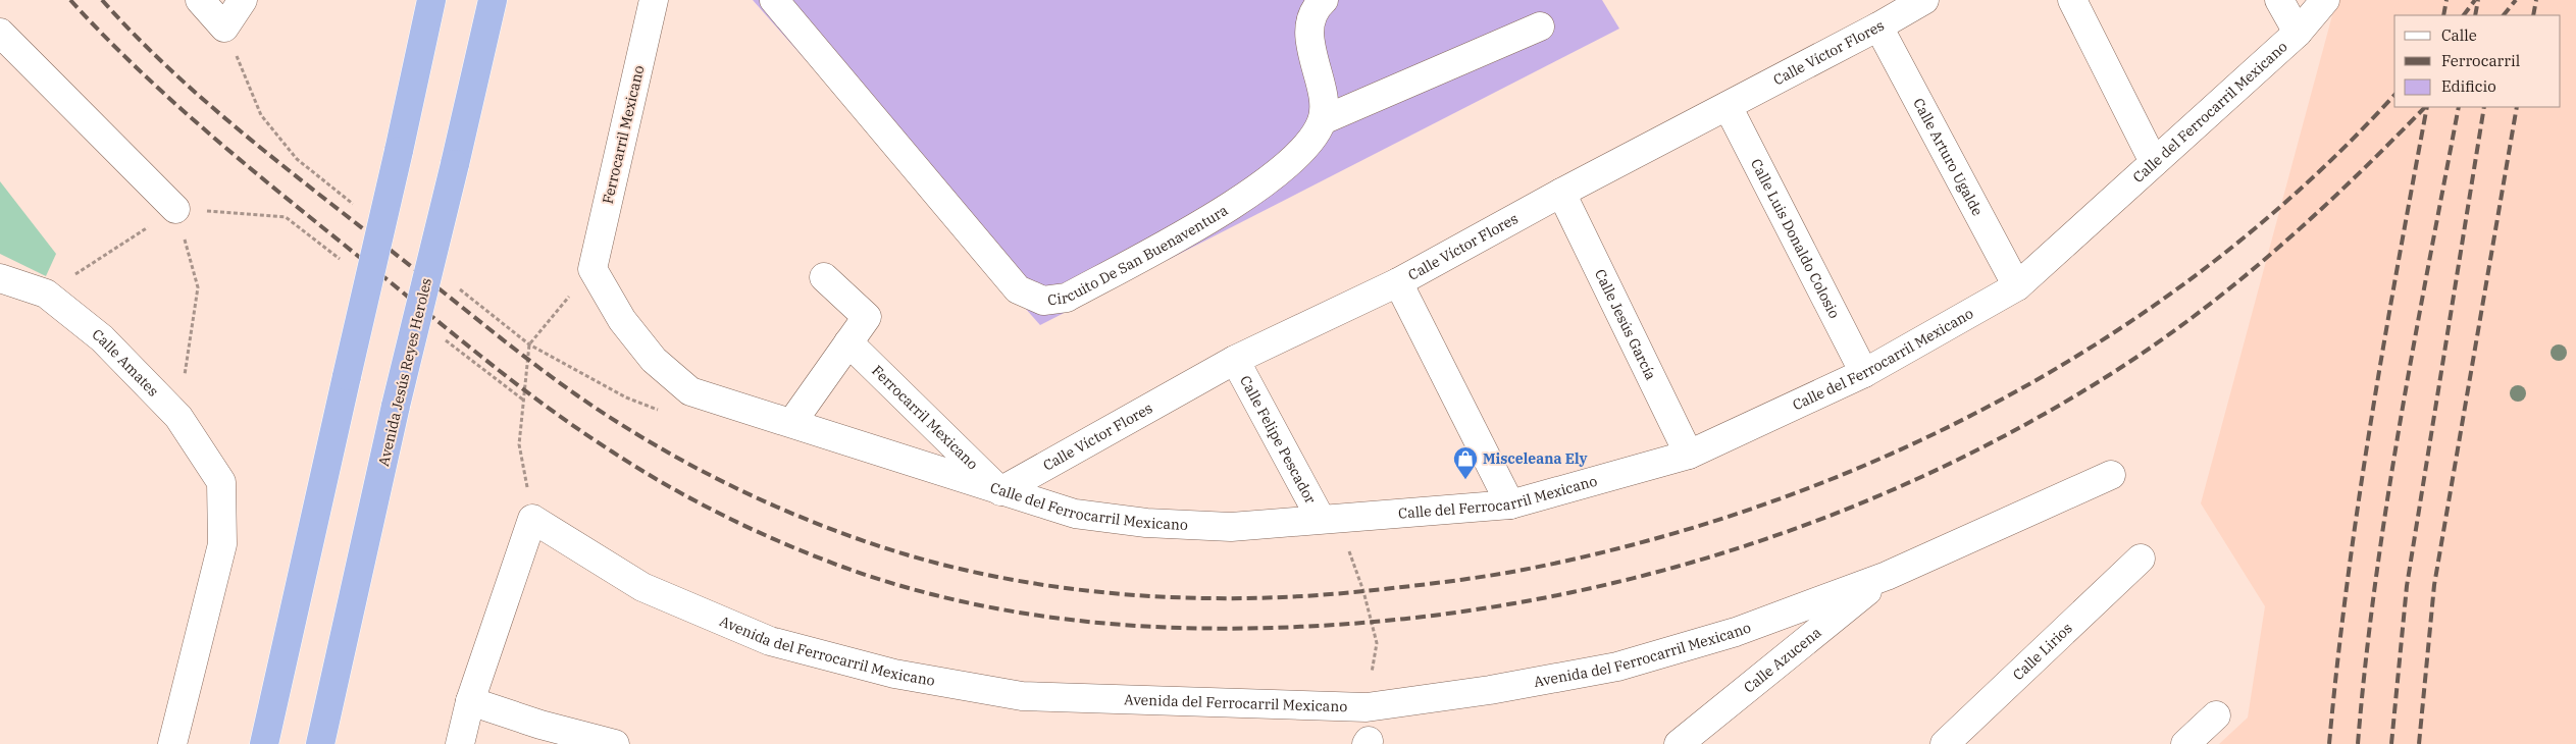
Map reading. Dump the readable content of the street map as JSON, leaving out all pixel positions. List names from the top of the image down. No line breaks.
{"streets":{"highway":["Avenida Jesús Reyes Heroles"],"street":["Calle Víctor Flores","Calle del Ferrocarril Mexicano","Ferrocarril Mexicano","Calle Arturo Ugalde","Calle Luis Donaldo Colosio","Circuito De San Buenaventura","Calle Jesús García","Calle Amates","Calle Felipe Pescador","Avenida del Ferrocarril Mexicano","Calle Lirios","Calle Azucena"]},"crossings":[["Calle Víctor Flores","Calle del Ferrocarril Mexicano"],["Calle Víctor Flores","Ferrocarril Mexicano"],["Calle Víctor Flores","Calle Arturo Ugalde"],["Calle Víctor Flores","Calle Luis Donaldo Colosio"],["Calle Víctor Flores","Calle Jesús García"],["Calle Víctor Flores","Calle Felipe Pescador"],["Calle del Ferrocarril Mexicano","Ferrocarril Mexicano"],["Calle del Ferrocarril Mexicano","Calle Arturo Ugalde"],["Calle del Ferrocarril Mexicano","Calle Luis Donaldo Colosio"],["Calle del Ferrocarril Mexicano","Calle Jesús García"],["Calle del Ferrocarril Mexicano","Calle Felipe Pescador"],["Avenida del Ferrocarril Mexicano","Calle Azucena"]],"places":{"shop":["Misceleana Ely"]},"legend":["Calle","Ferrocarril","Edificio"]}
